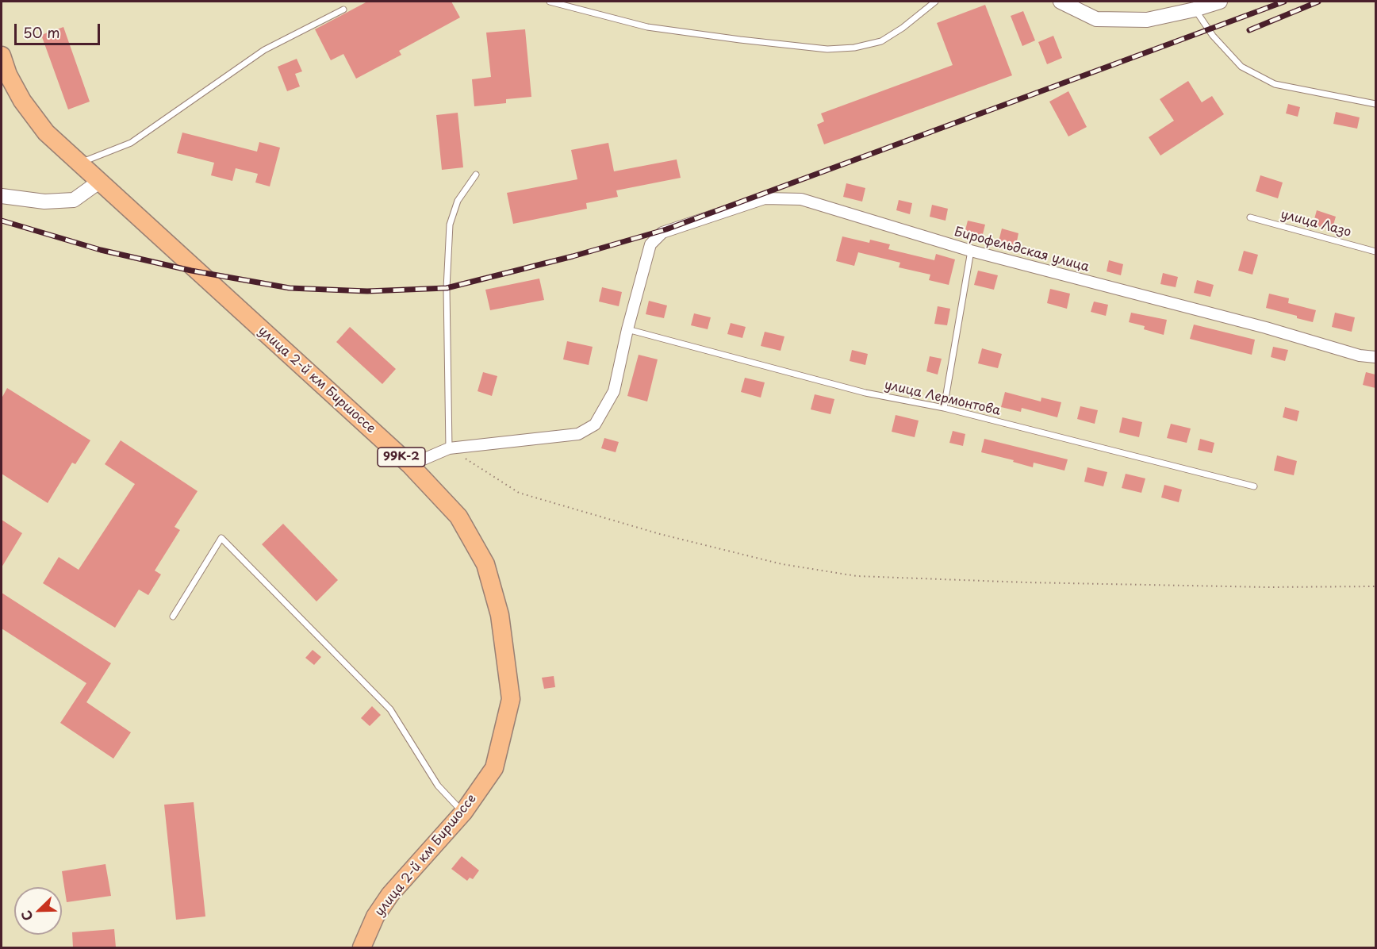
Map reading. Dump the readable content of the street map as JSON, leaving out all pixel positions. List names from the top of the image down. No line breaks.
{"streets":{"main road":["улица 2-й км Биршоссе","99К-2"],"street":["Бирофельдская улица"],"lane":["улица Лазо","улица Лермонтова"]},"crossings":[["Бирофельдская улица","улица Лермонтова"]],"scale_bar":"50 m","north":"bottom left"}
